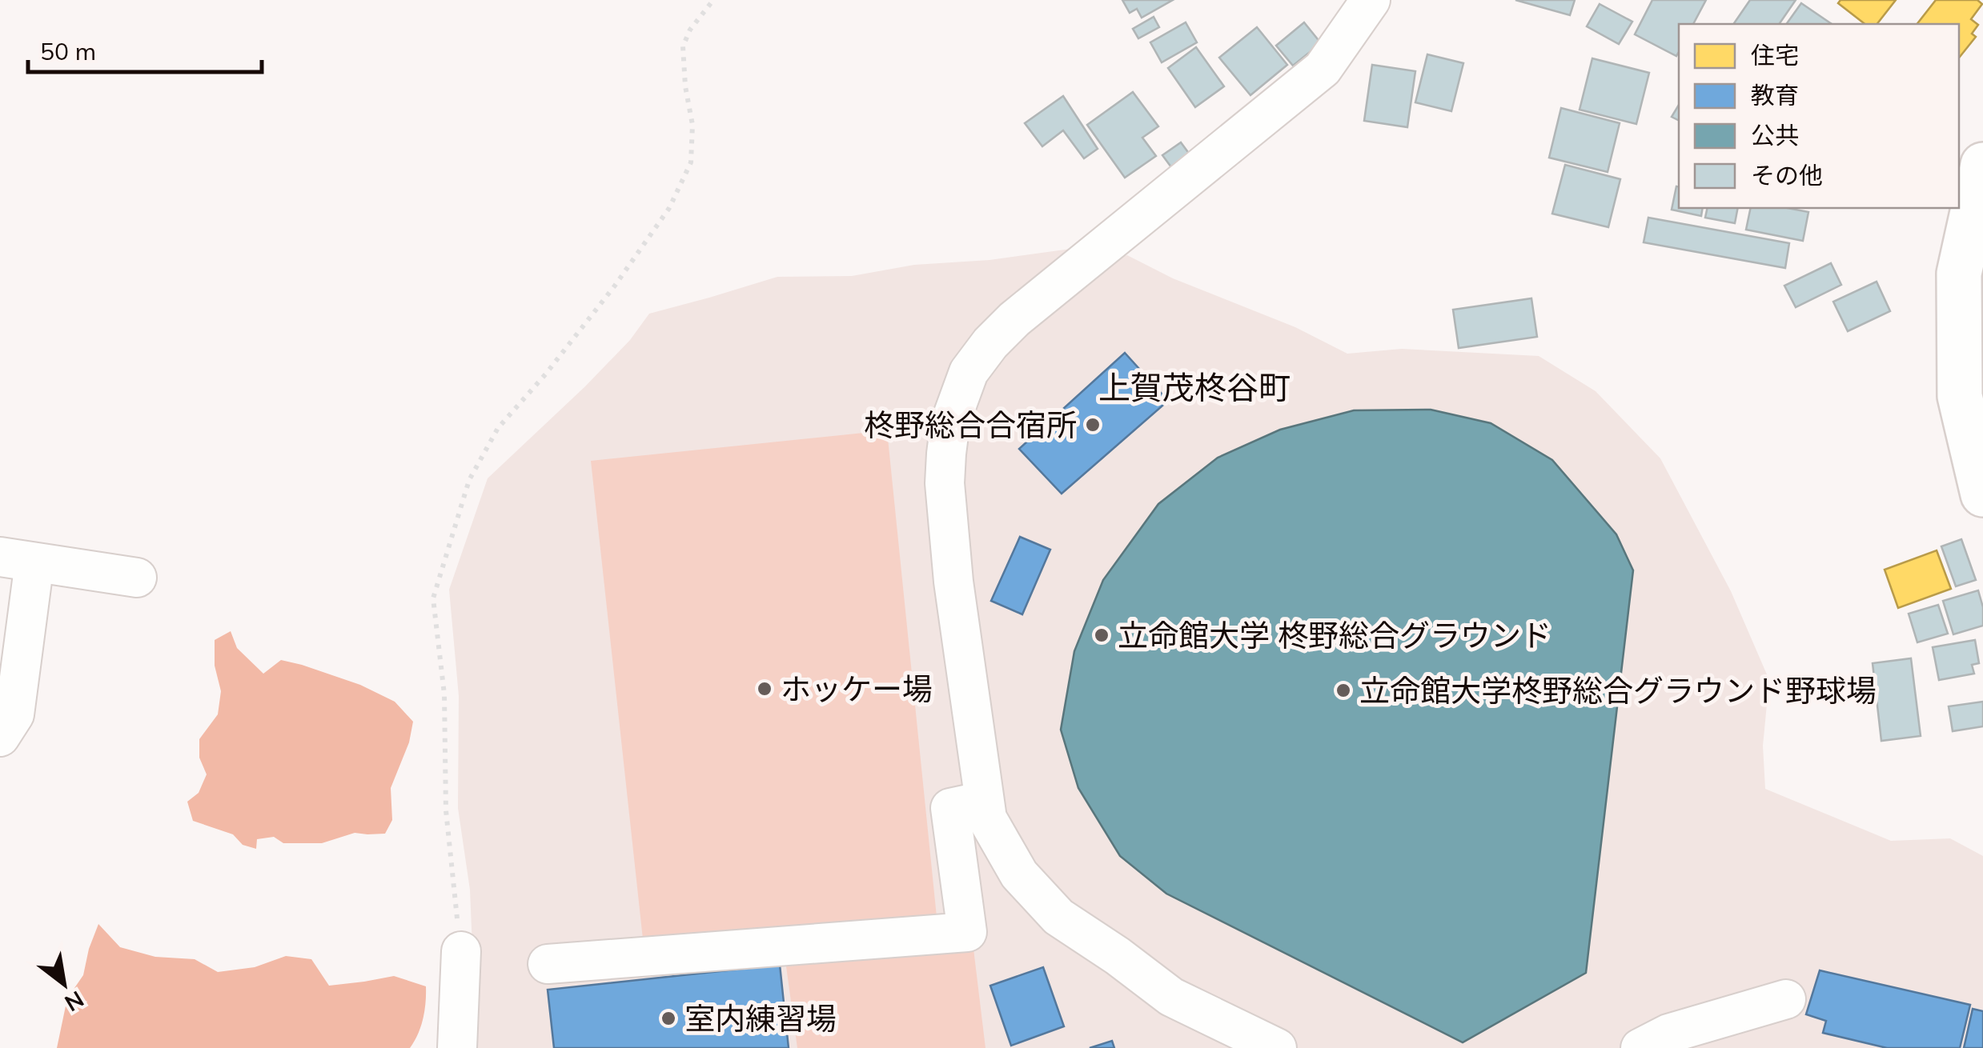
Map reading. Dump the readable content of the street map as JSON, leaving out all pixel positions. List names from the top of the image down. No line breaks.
{"districts":["上賀茂柊谷町"],"places":["柊野総合合宿所","立命館大学 柊野総合グラウンド","ホッケー場","立命館大学柊野総合グラウンド野球場","室内練習場"],"legend":["住宅","教育","公共","その他"],"scale_bar":"50 m","north":"bottom right"}
